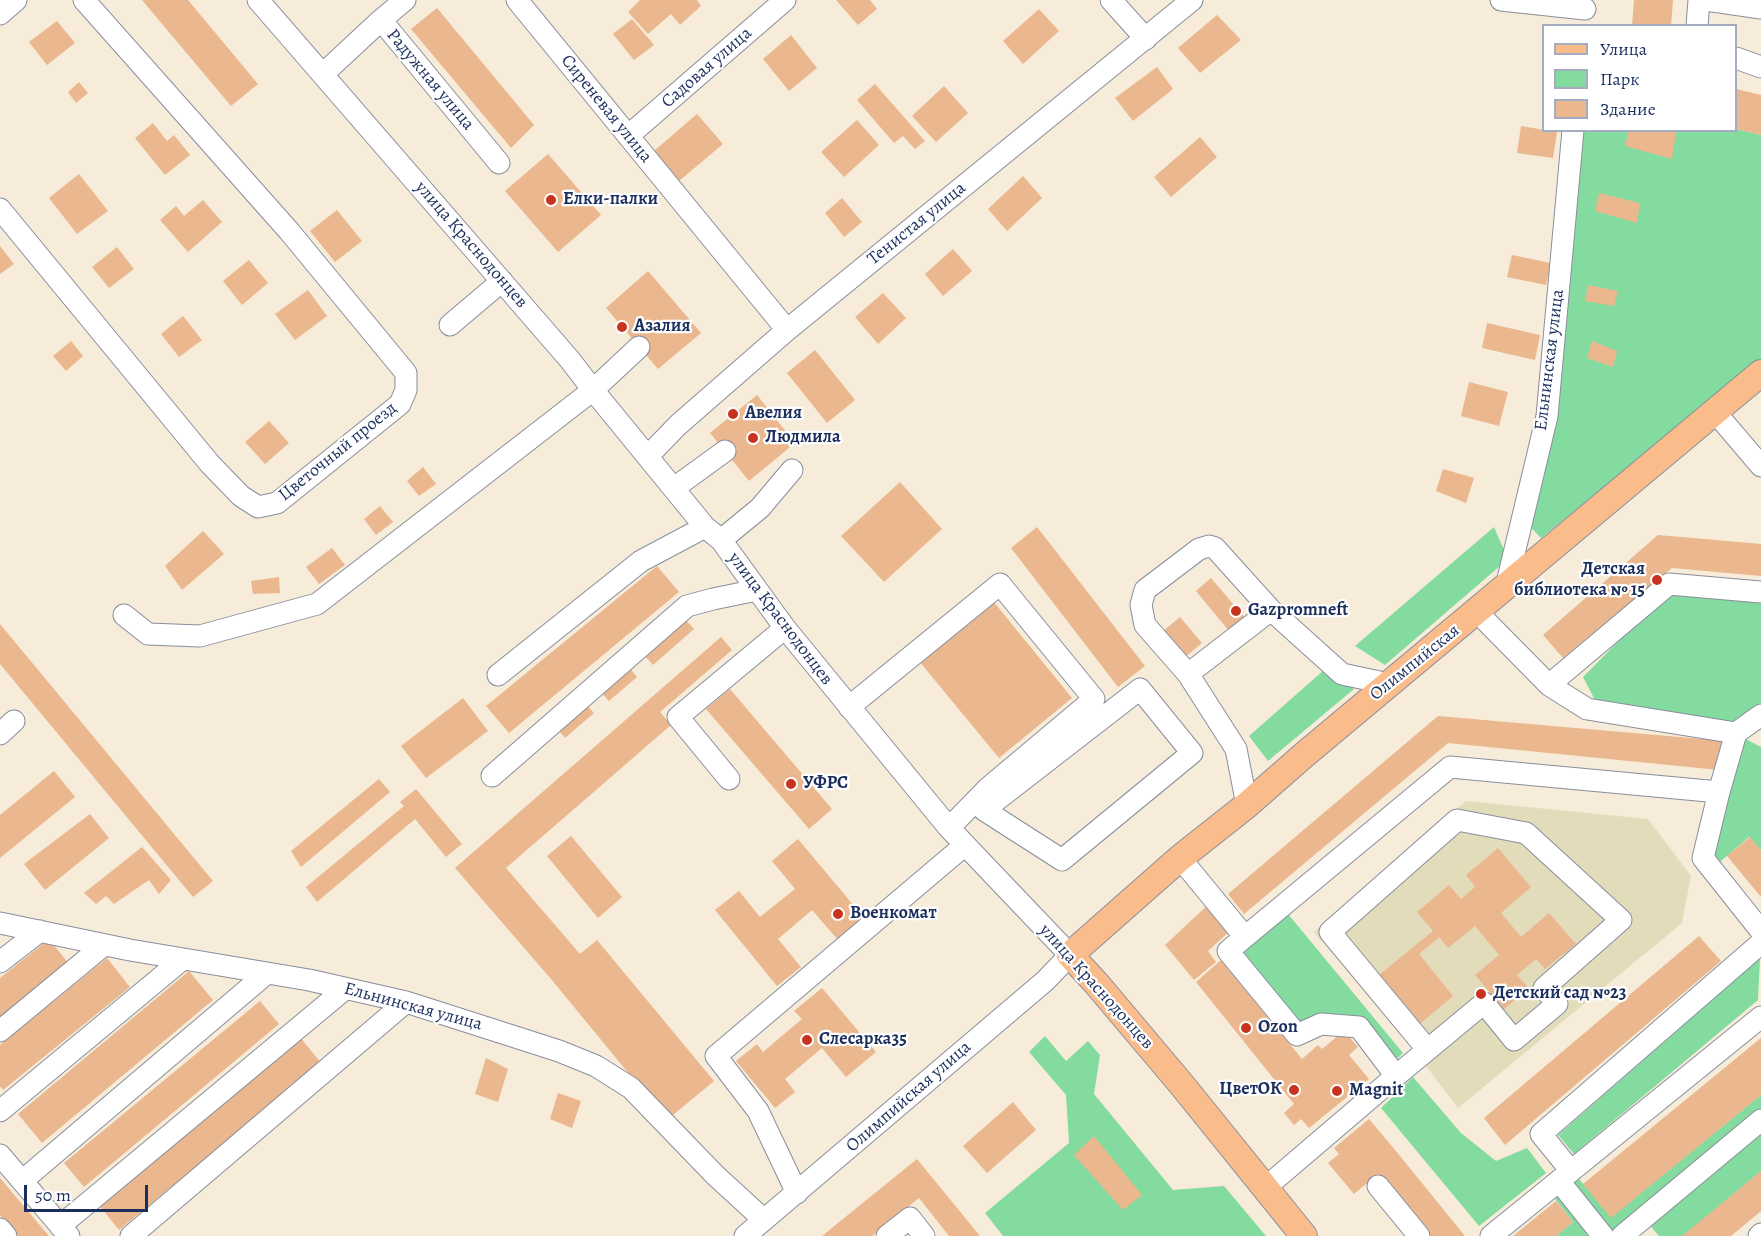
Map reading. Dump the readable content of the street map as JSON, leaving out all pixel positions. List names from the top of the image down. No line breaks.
{"streets":{"main road":["улица Краснодонцев","Олимпийская"],"street":["Садовая улица","Радужная улица","Сиреневая улица","Тенистая улица","Ельнинская улица","Цветочный проезд","Олимпийская улица"]},"crossings":[["Садовая улица","Сиреневая улица"],["Сиреневая улица","Тенистая улица"],["Тенистая улица","улица Краснодонцев"],["улица Краснодонцев","Олимпийская"],["улица Краснодонцев","Олимпийская улица"],["Ельнинская улица","Олимпийская"],["Ельнинская улица","Олимпийская улица"],["Олимпийская","Олимпийская улица"]],"places":["Елки-палки","Азалия","Авелия","Людмила","Детская библиотека № 15","Gazpromneft","УФРС","Военкомат","Детский сад №23","Ozon","Слесарка35","ЦветОК","Magnit"],"legend":["Улица","Парк","Здание"],"scale_bar":"50 m"}
